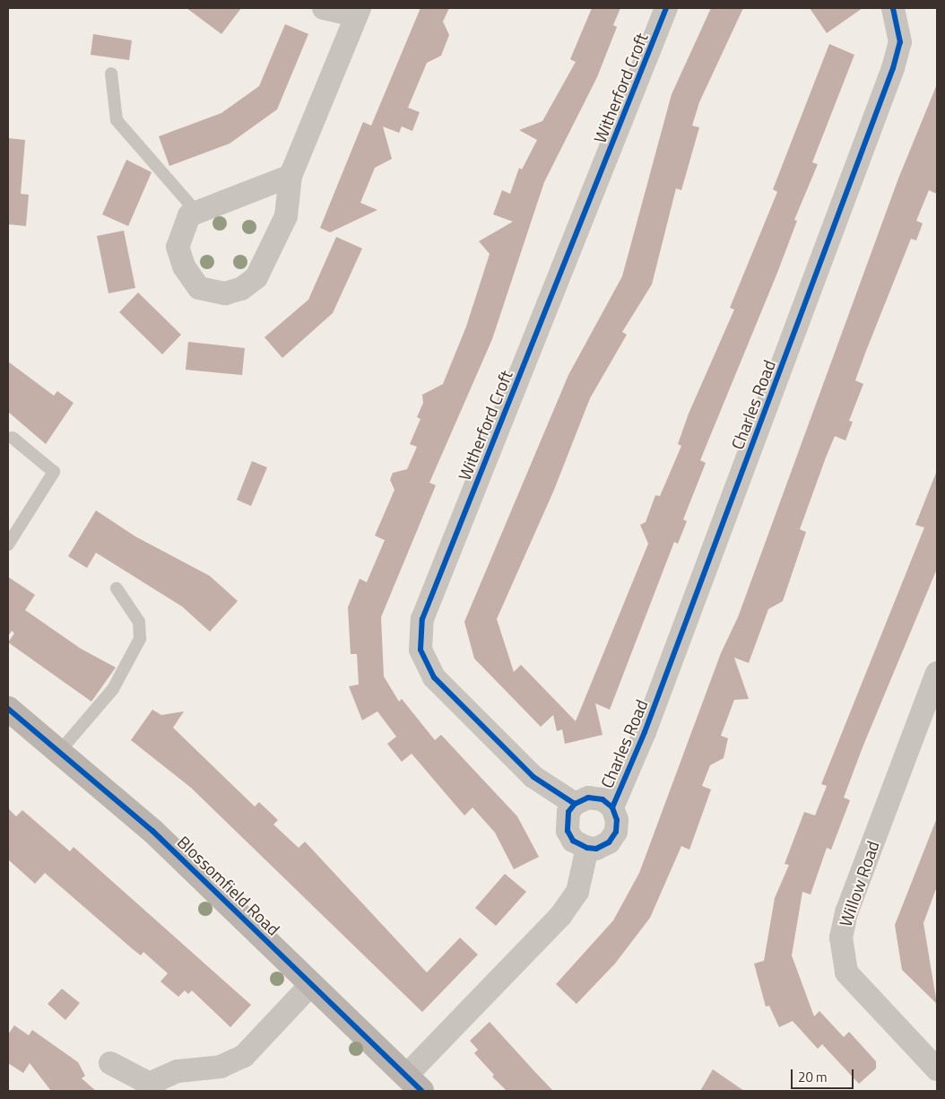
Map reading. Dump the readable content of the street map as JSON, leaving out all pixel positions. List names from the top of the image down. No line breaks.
{"streets":{"main road":["Blossomfield Road"],"street":["Witherford Croft","Charles Road","Willow Road"]},"crossings":[["Witherford Croft","Charles Road"]],"scale_bar":"20 m"}
